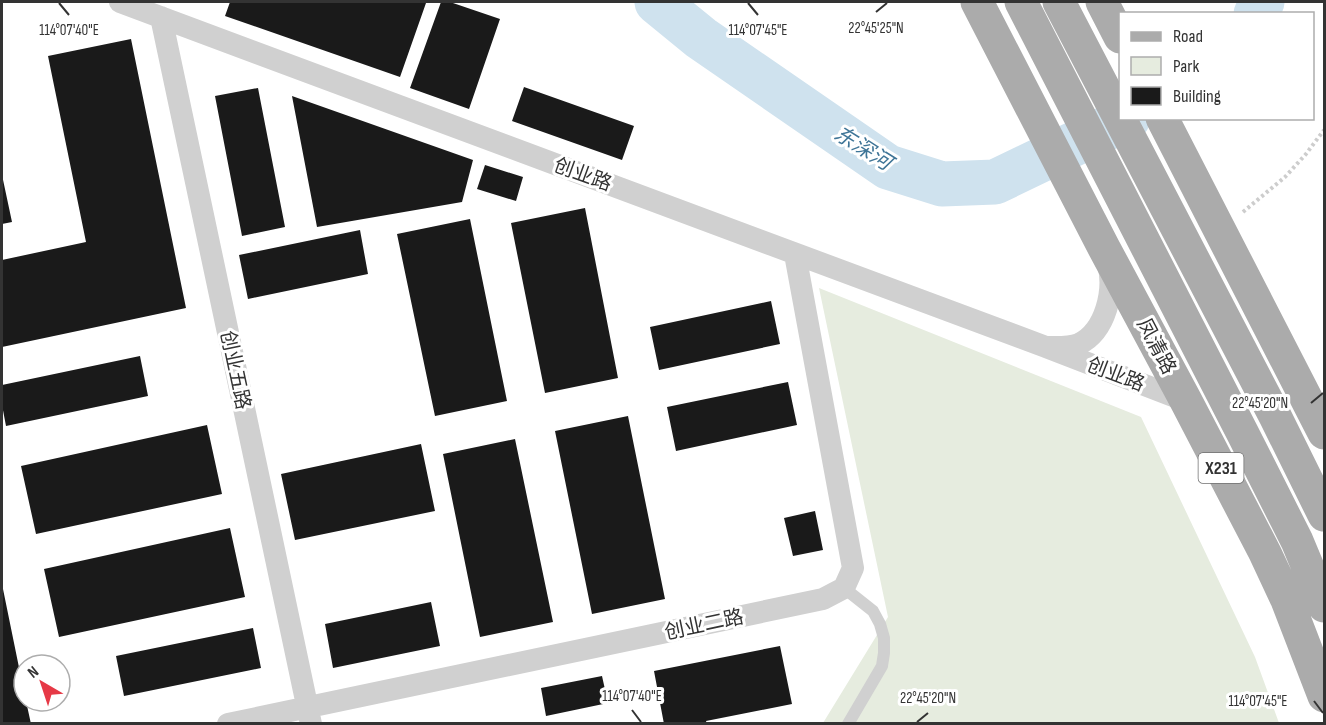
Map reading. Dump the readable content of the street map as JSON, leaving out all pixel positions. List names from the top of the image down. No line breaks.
{"streets":{"main road":["凤清路","X231"],"street":["创业路","创业五路","创业二路"]},"crossings":[["创业路","凤清路"],["创业路","创业五路"],["创业五路","创业二路"]],"water":["东深河"],"legend":["Road","Park","Building"],"north":"top left","coordinates":["22°45'25\"N","114°07'45\"E","114°07'40\"E","22°45'20\"N"]}
